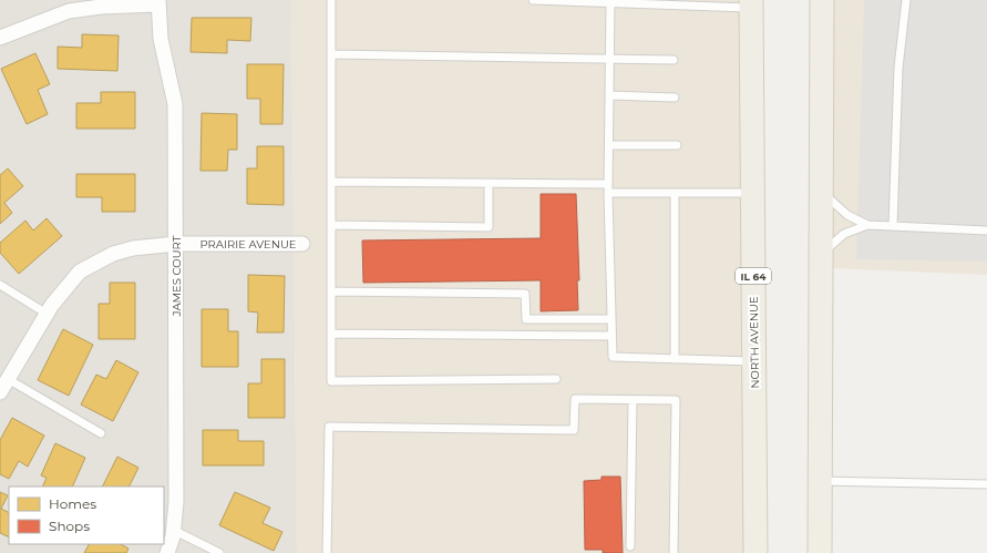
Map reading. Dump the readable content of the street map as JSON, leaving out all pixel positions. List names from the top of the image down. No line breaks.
{"streets":{"main road":["IL 64","NORTH AVENUE"],"street":["PRAIRIE AVENUE","JAMES COURT"]},"crossings":[["PRAIRIE AVENUE","JAMES COURT"]],"legend":["Homes","Shops"]}
